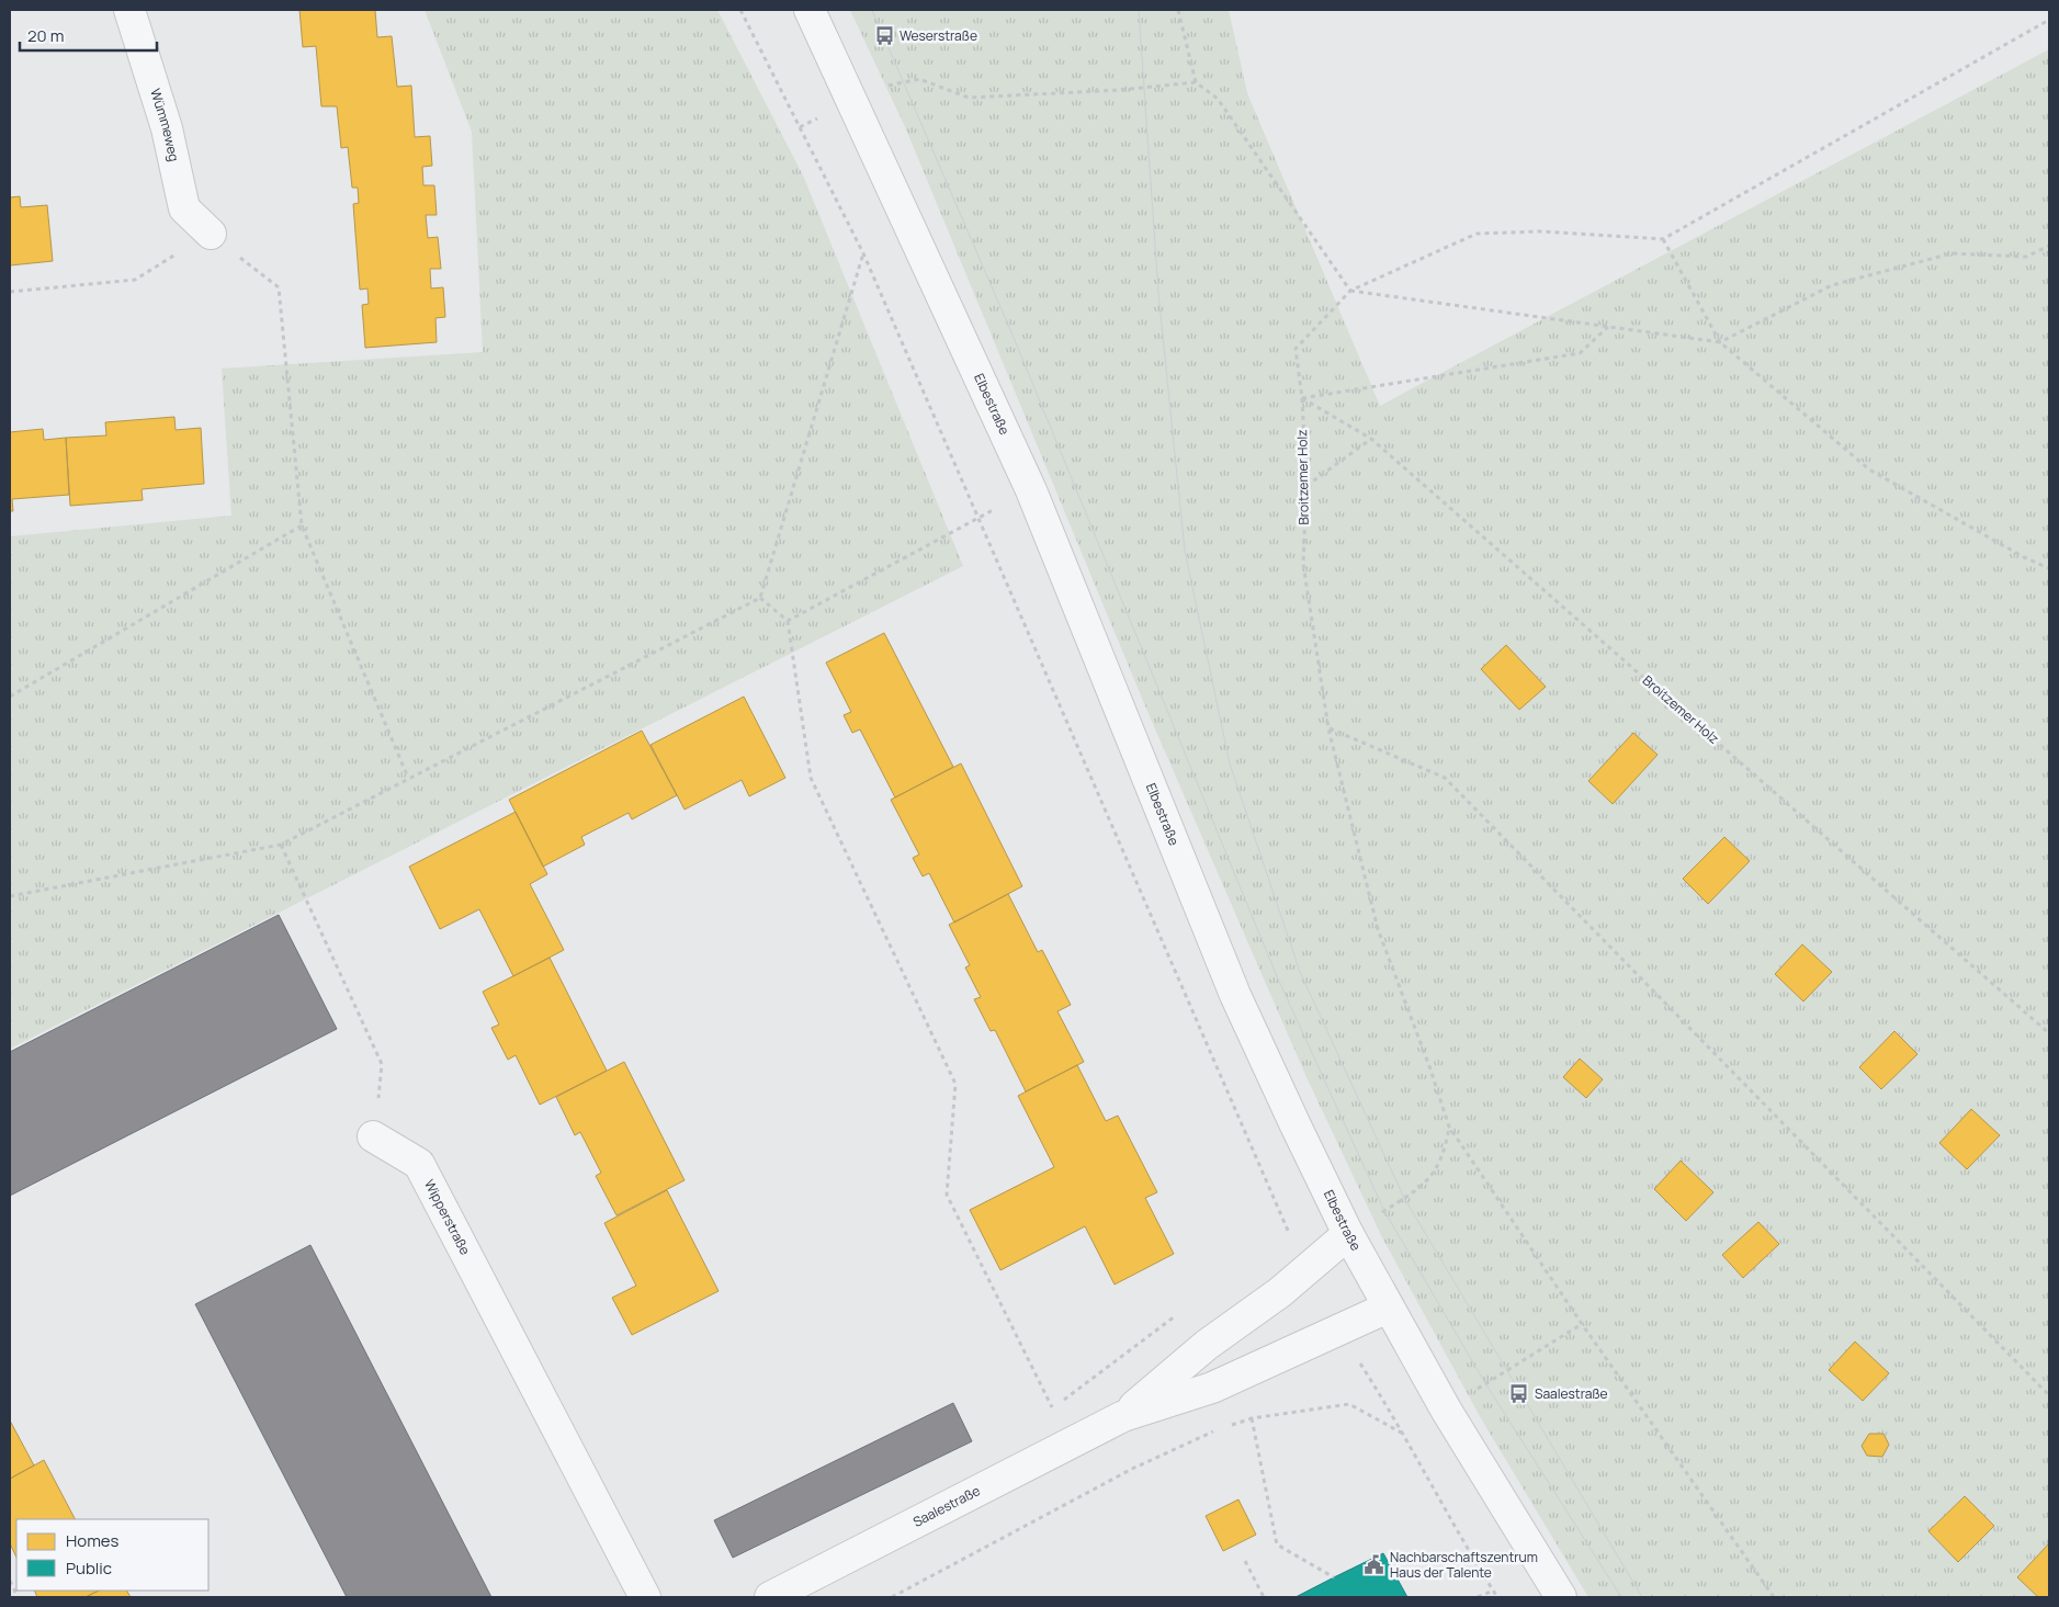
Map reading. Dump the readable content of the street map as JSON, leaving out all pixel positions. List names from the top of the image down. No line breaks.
{"streets":{"street":["Wümmeweg","Elbestraße","Wipperstraße","Saalestraße"],"path":["Broitzemer Holz"]},"crossings":[["Elbestraße","Saalestraße"]],"places":{"bus stop":["Weserstraße","Saalestraße"],"public building":["Nachbarschaftszentrum Haus der Talente"]},"legend":["Homes","Public"],"scale_bar":"20 m"}
